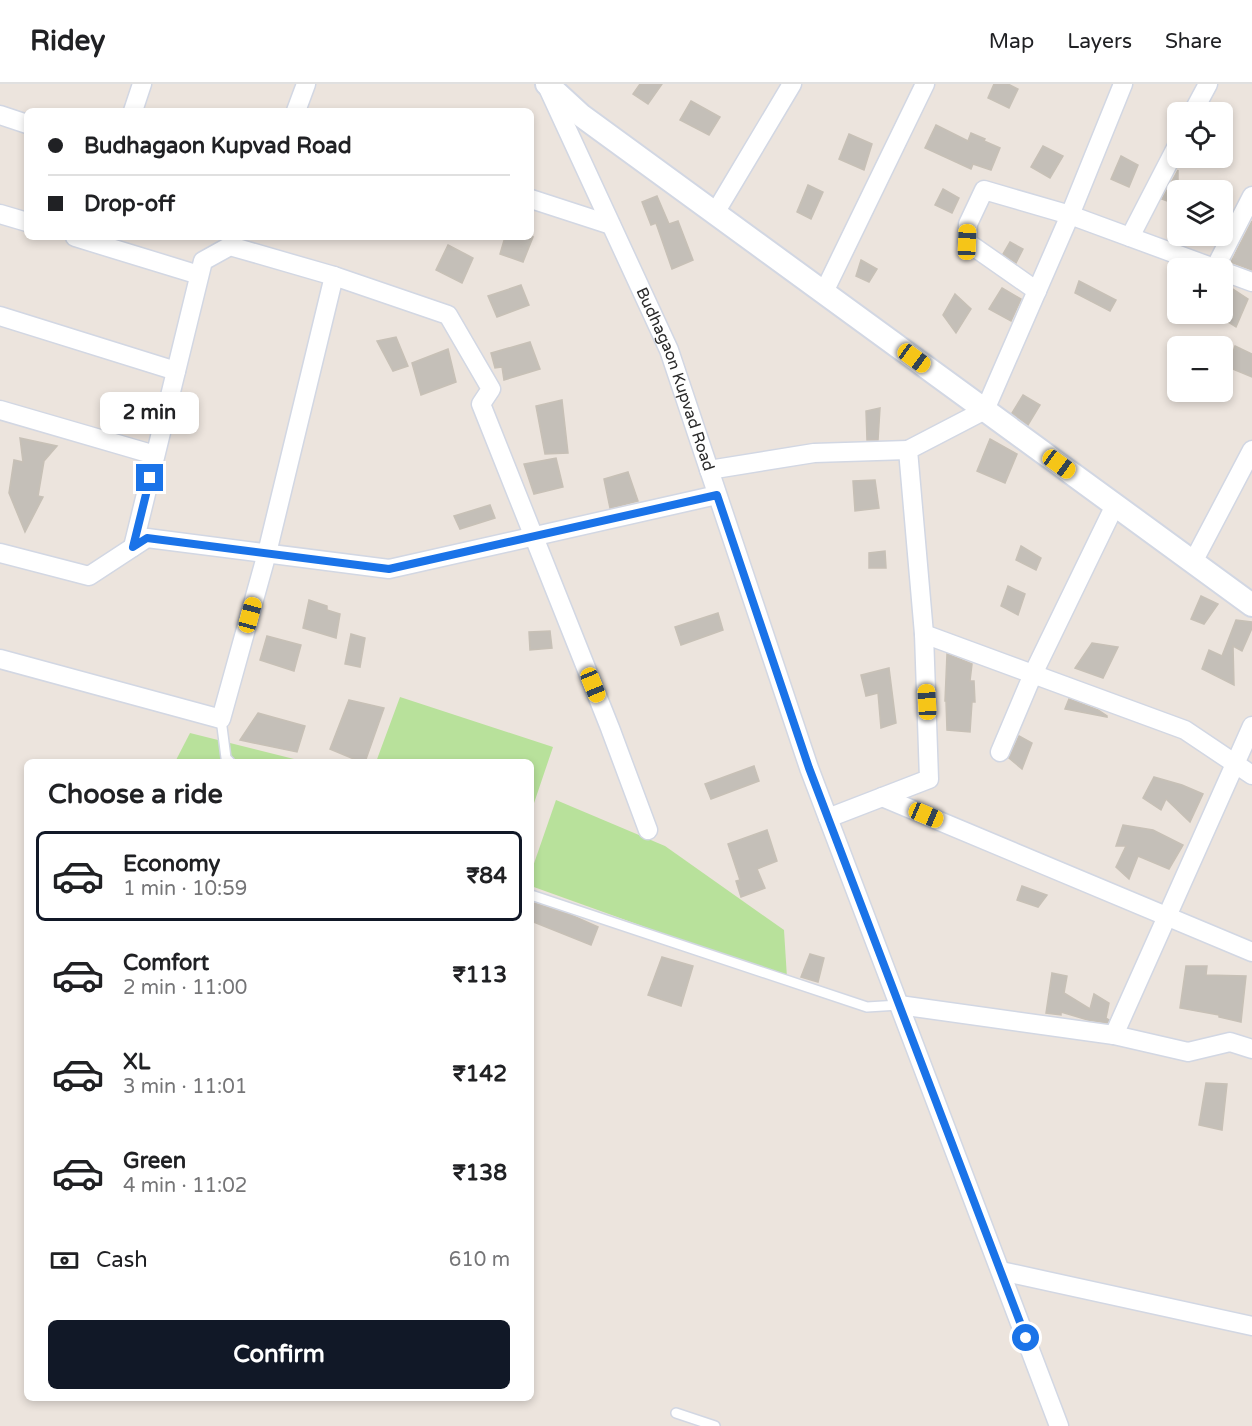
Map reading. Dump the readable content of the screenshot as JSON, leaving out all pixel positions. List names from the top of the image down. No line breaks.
{"streets":{"street":["Budhagaon Kupvad Road"]},"page":{"header":"Ridey","nav":["Map","Layers","Share"],"map_buttons":["+","−"],"banner":["Budhagaon Kupvad Road","Drop-off"],"bubble":"2 min","heading":"Choose a ride","list":[{"name":"Economy","note":"1 min · 10:59","value":"₹84"},{"name":"Comfort","note":"2 min · 11:00","value":"₹113"},{"name":"XL","note":"3 min · 11:01","value":"₹142"},{"name":"Green","note":"4 min · 11:02","value":"₹138"}],"pay":["Cash","610 m"],"buttons":"Confirm"}}
